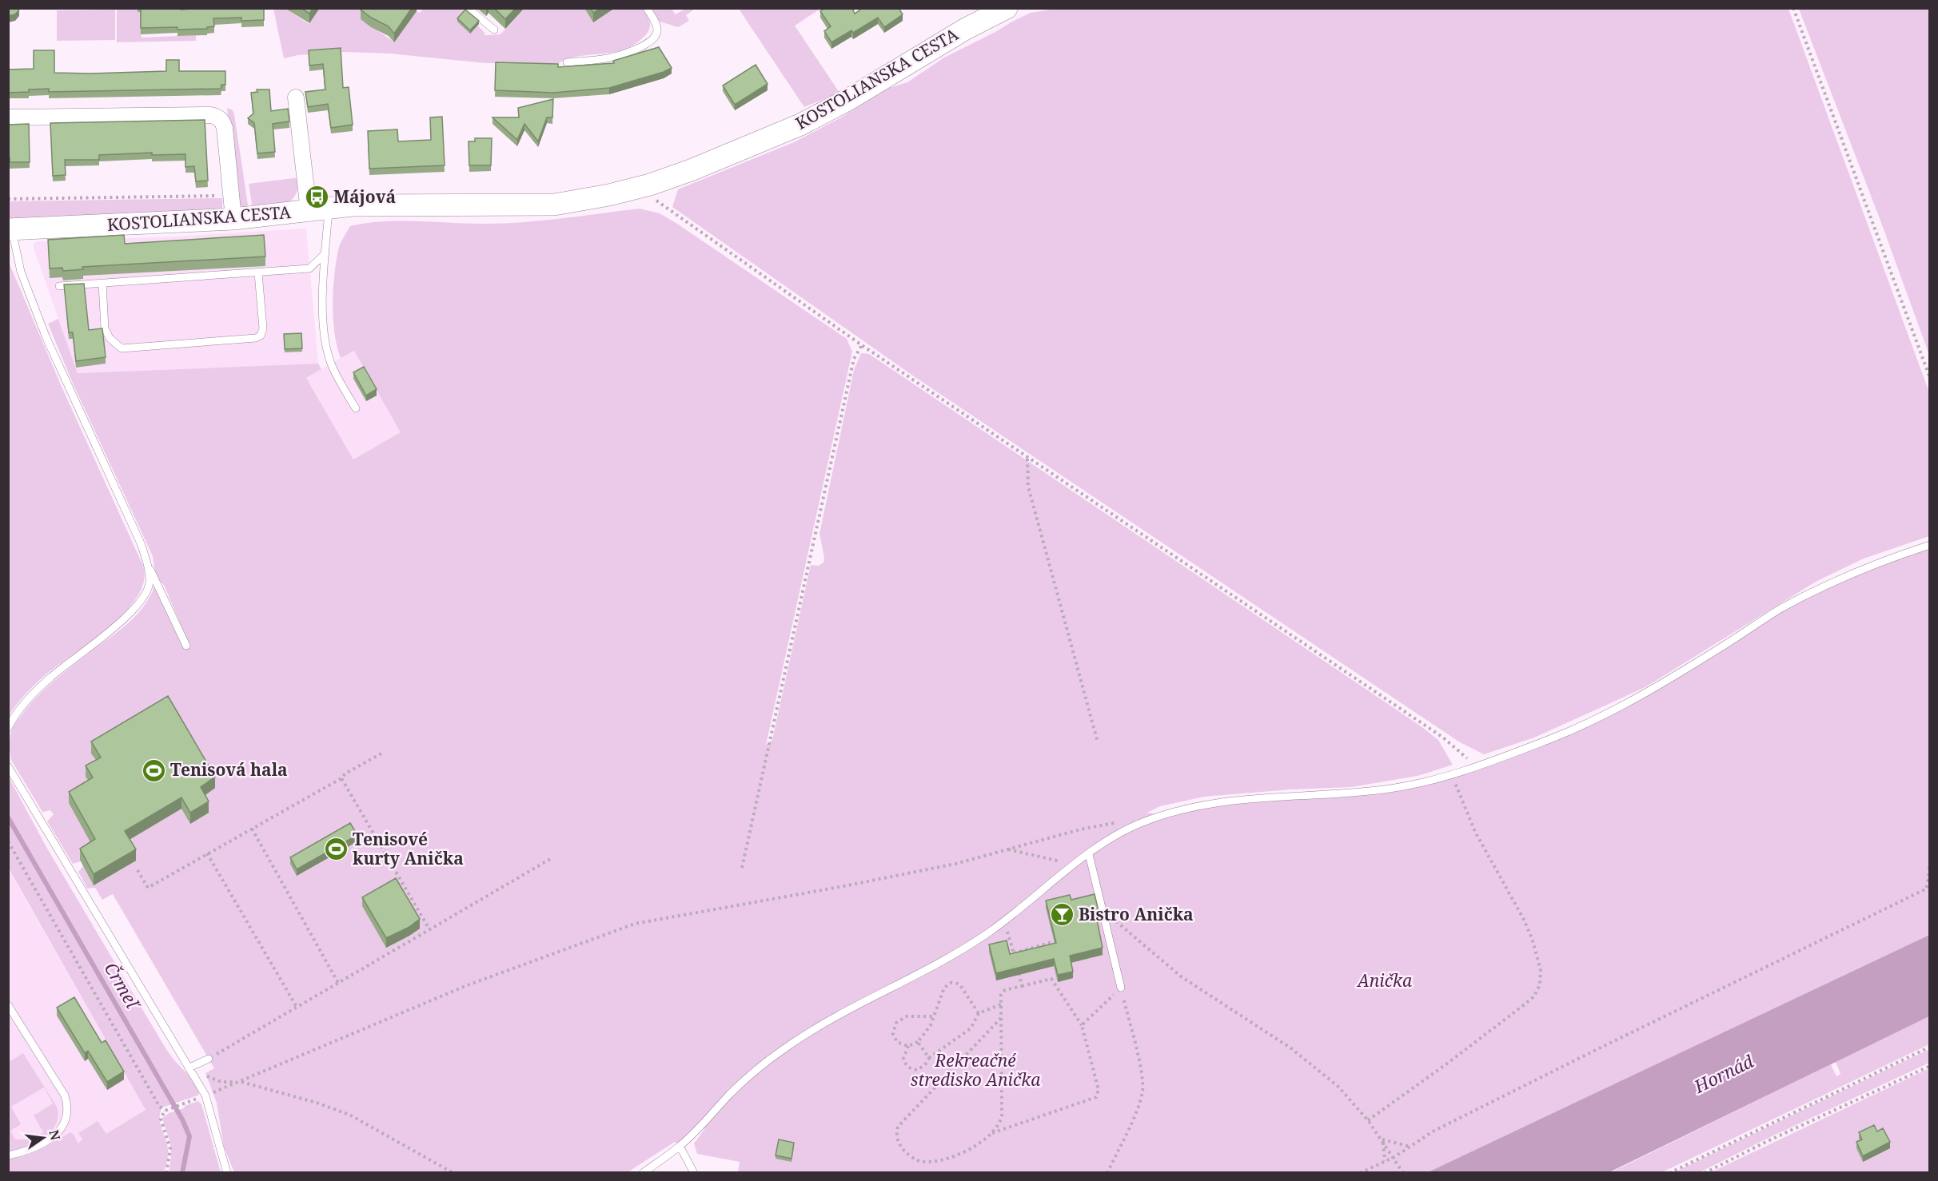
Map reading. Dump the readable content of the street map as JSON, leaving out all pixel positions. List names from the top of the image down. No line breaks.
{"streets":{"street":["KOSTOLIANSKA CESTA"]},"water":["Črmeľ","Hornád"],"parks":["Anička","Rekreačné stredisko Anička"],"places":{"bus stop":["Májová"],"sports":["Tenisová hala","Tenisové kurty Anička"],"bar":["Bistro Anička"]},"north":"right"}
